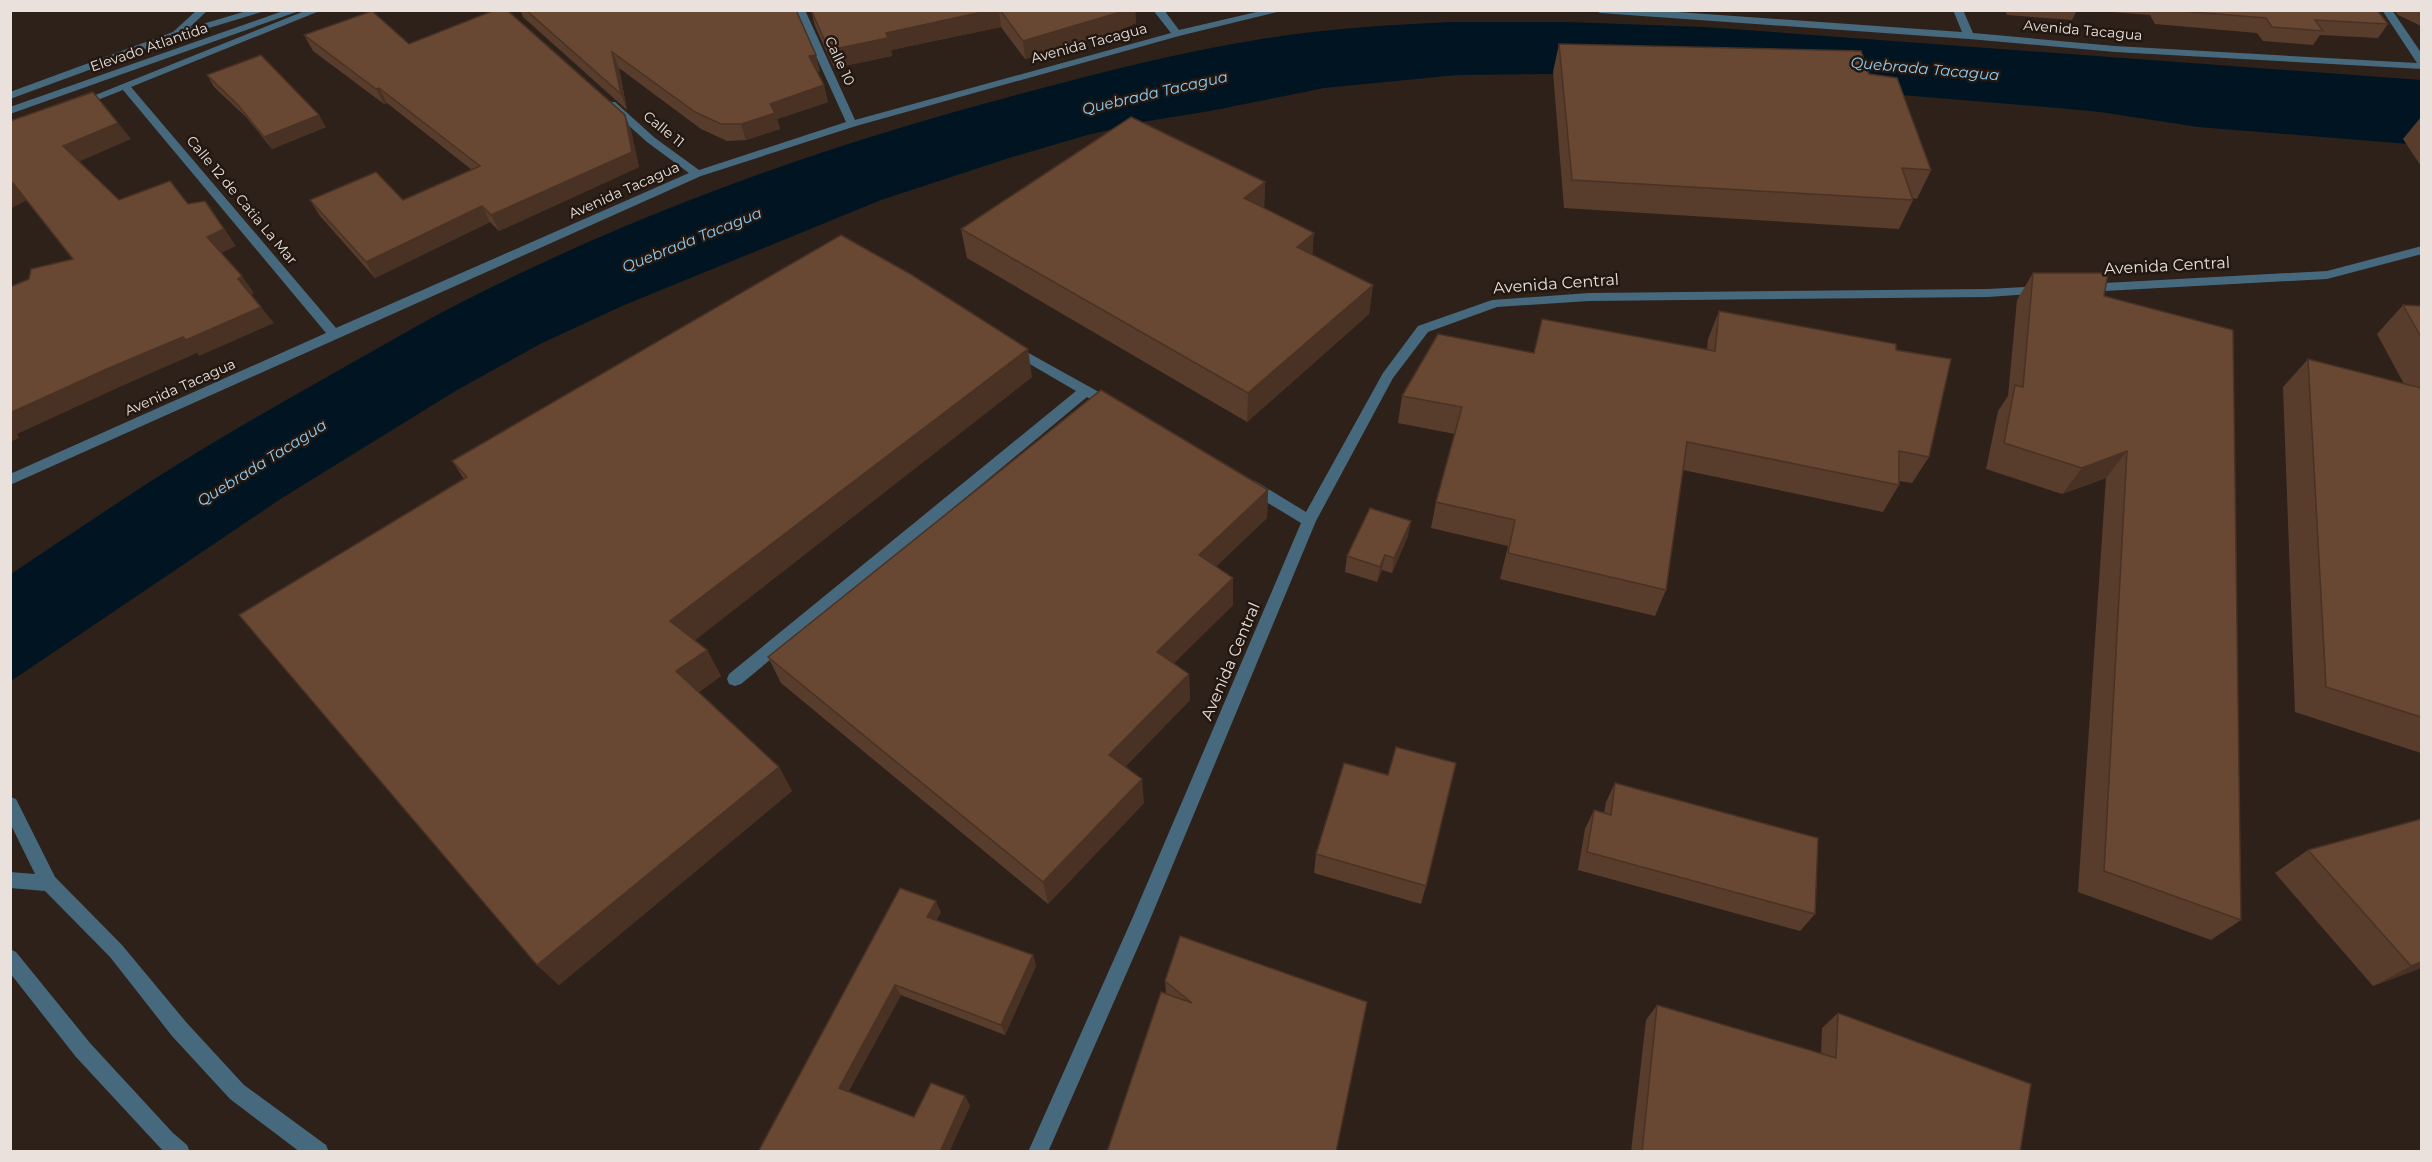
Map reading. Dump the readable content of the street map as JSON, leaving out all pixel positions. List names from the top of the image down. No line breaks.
{"streets":{"street":["Avenida Tacagua","Elevado Atlantida","Calle 10","Calle 11","Calle 12 de Catia La Mar","Avenida Central"]},"crossings":[["Avenida Tacagua","Calle 10"],["Avenida Tacagua","Calle 11"],["Avenida Tacagua","Calle 12 de Catia La Mar"]],"water":["Quebrada Tacagua"]}
